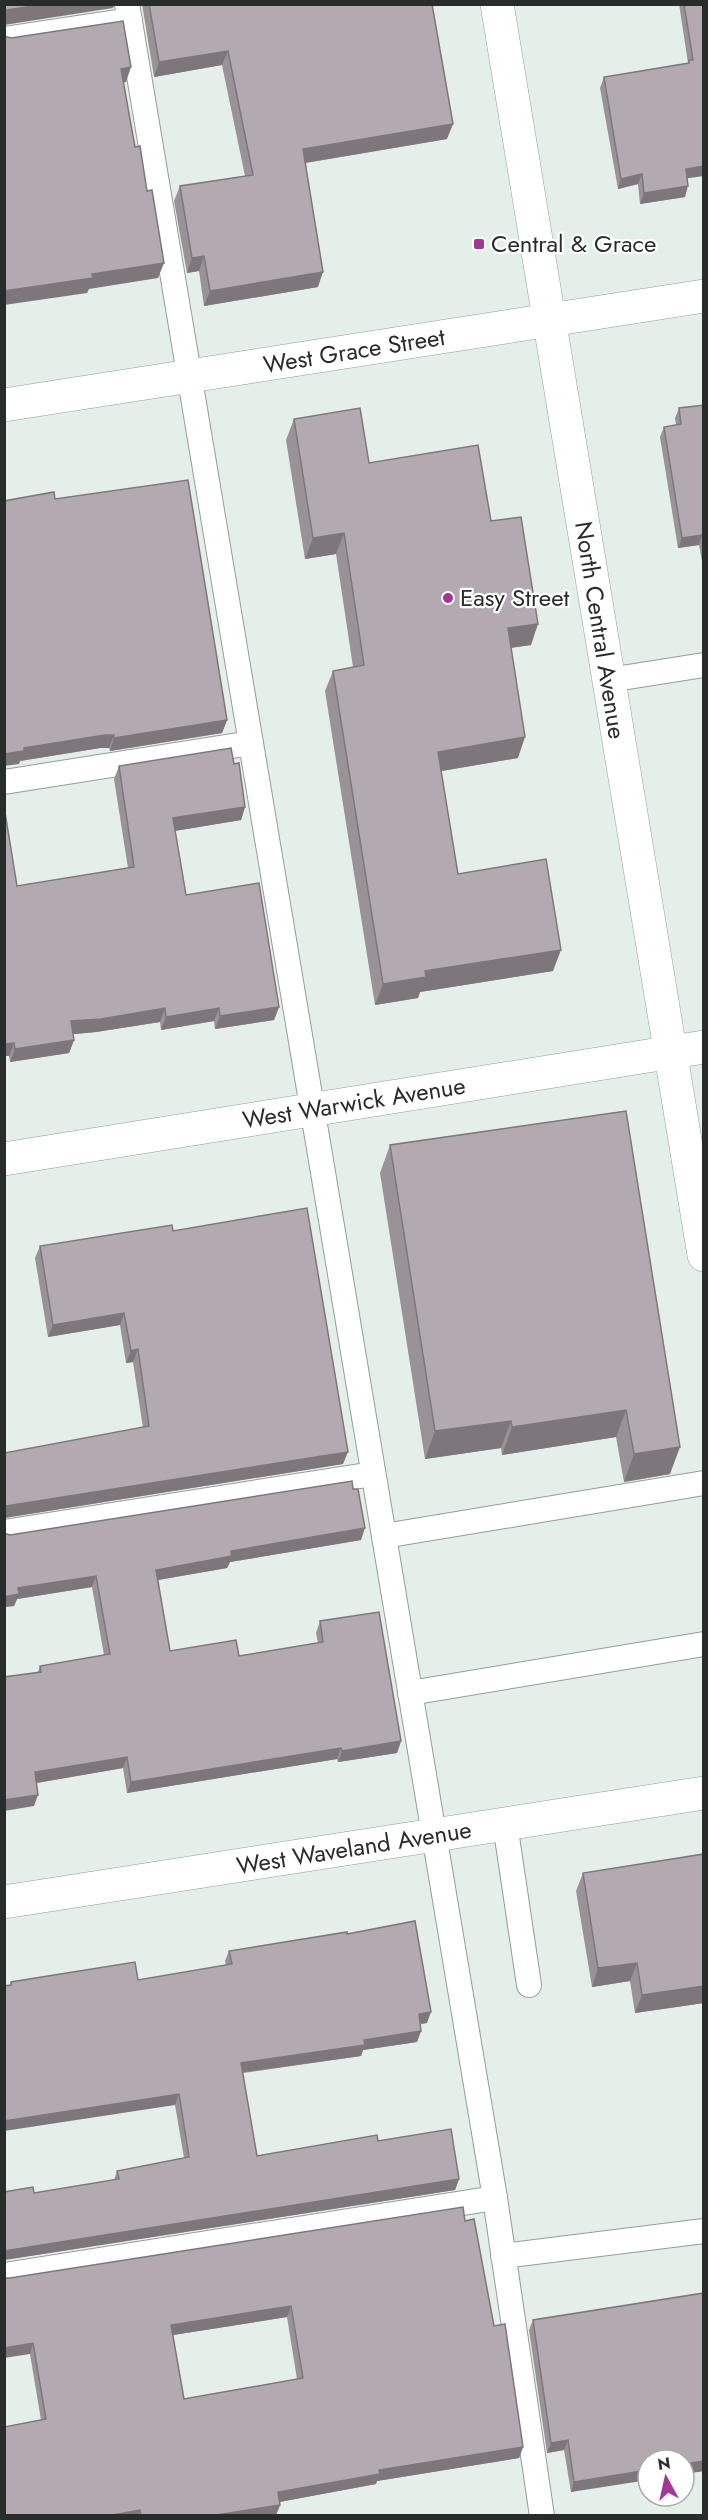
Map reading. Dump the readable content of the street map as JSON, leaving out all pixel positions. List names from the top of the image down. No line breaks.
{"streets":{"street":["West Grace Street","North Central Avenue","West Warwick Avenue","West Waveland Avenue"]},"crossings":[["West Grace Street","North Central Avenue"],["North Central Avenue","West Warwick Avenue"]],"places":{"transit":["Central & Grace"],"other":["Easy Street"]},"north":"top"}
